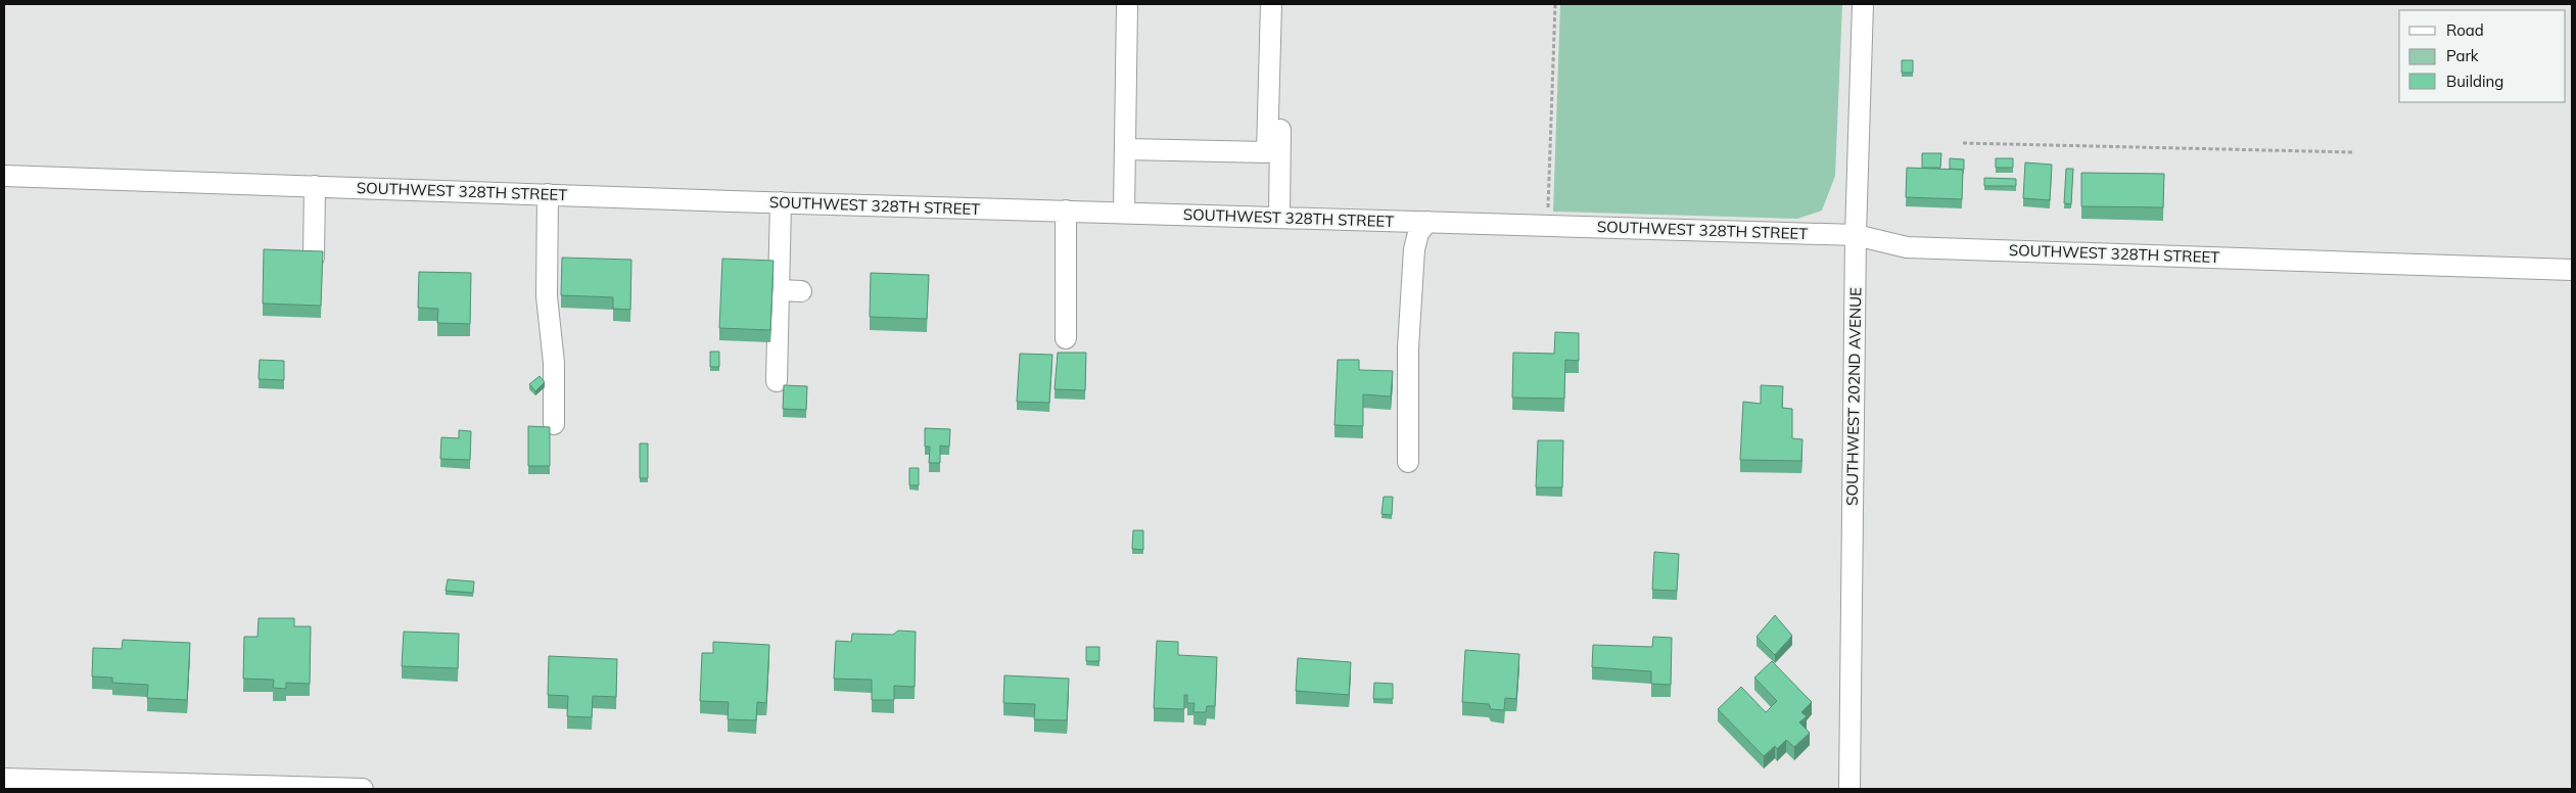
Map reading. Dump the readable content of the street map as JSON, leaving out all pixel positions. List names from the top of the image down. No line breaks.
{"streets":{"street":["SOUTHWEST 328TH STREET","SOUTHWEST 202ND AVENUE"]},"crossings":[["SOUTHWEST 328TH STREET","SOUTHWEST 202ND AVENUE"]],"legend":["Road","Park","Building"]}
